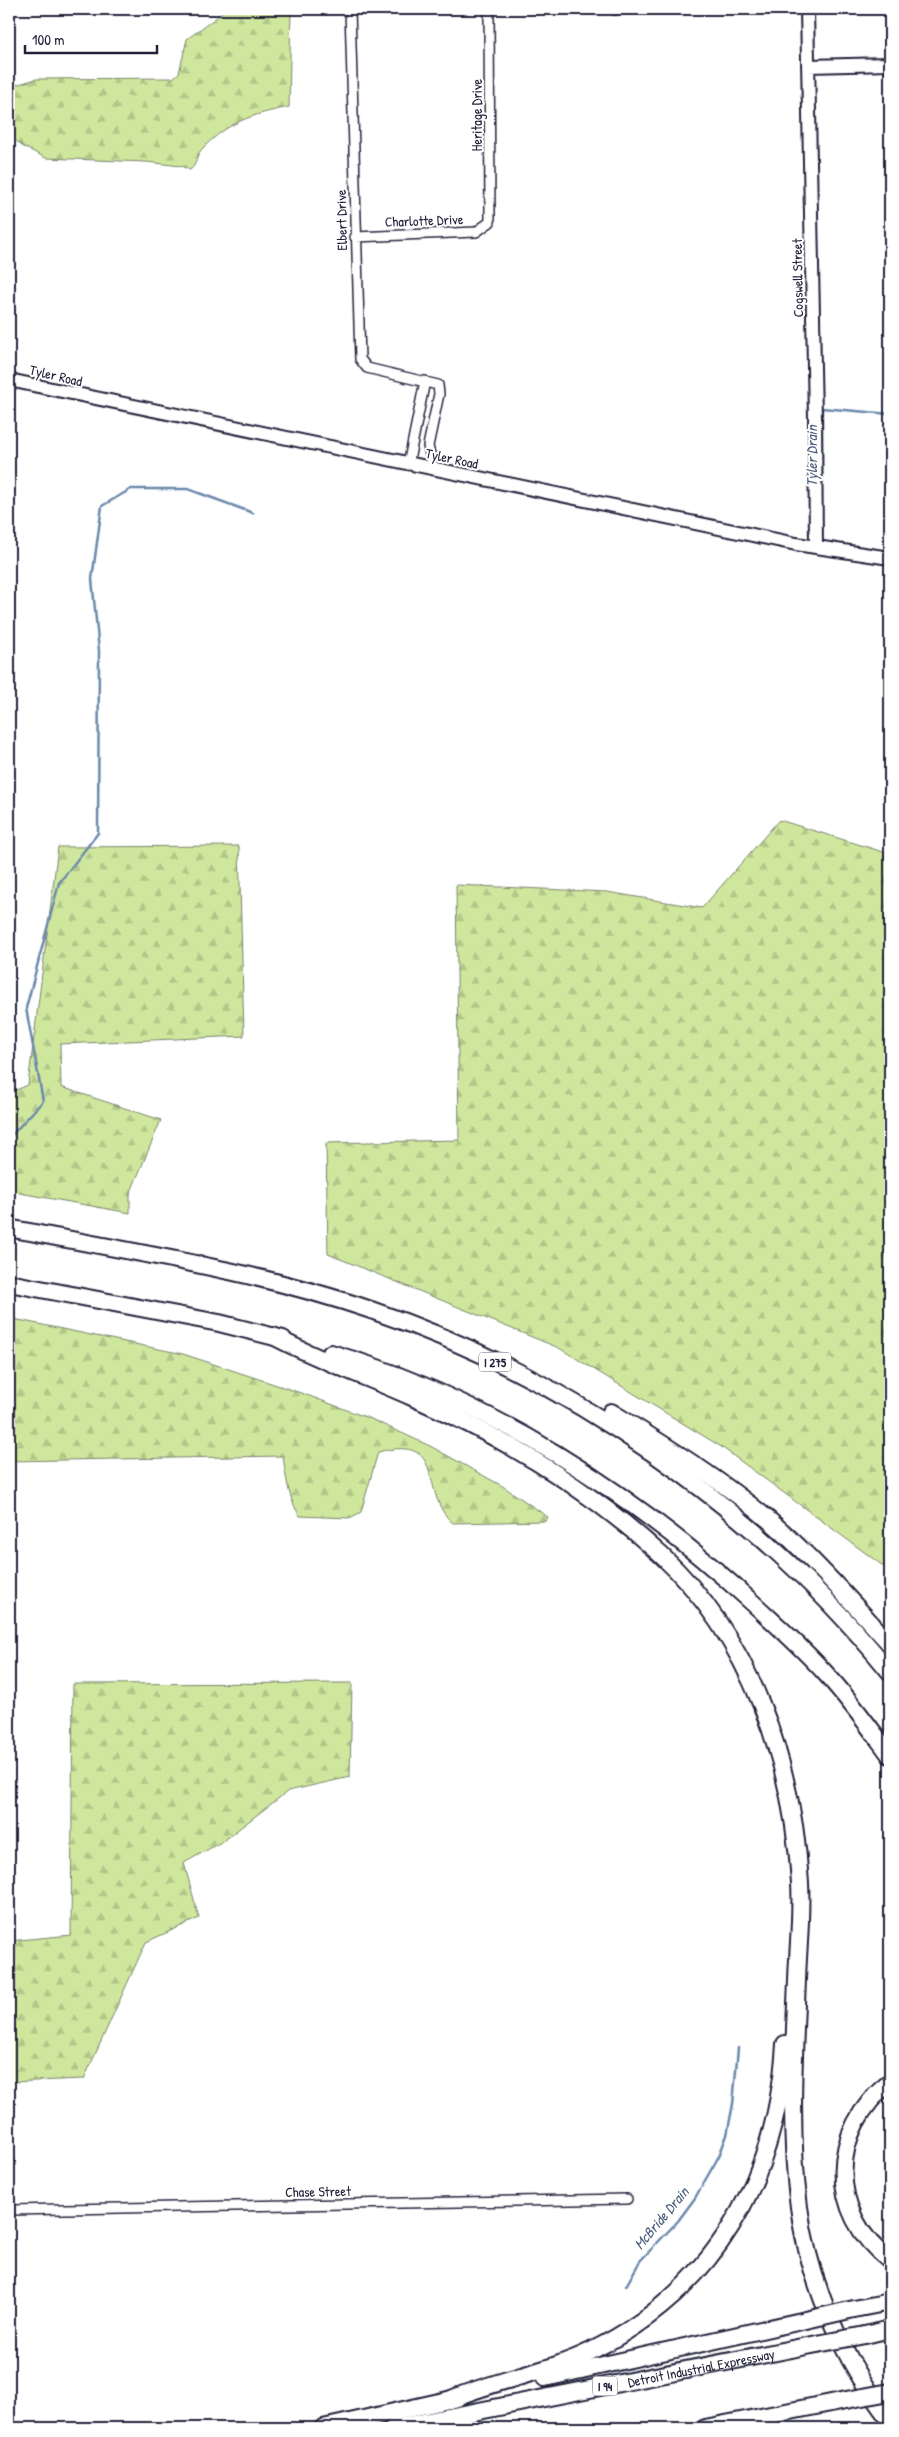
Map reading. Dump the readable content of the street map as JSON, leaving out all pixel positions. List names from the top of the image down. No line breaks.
{"streets":{"highway":["I 275","Detroit Industrial Expressway","I 94"],"street":["Heritage Drive","Elbert Drive","Charlotte Drive","Cogswell Street","Tyler Road","Chase Street"]},"crossings":[["Heritage Drive","Charlotte Drive"],["Elbert Drive","Charlotte Drive"],["Cogswell Street","Tyler Road"]],"water":["Tyler Drain","McBride Drain"],"scale_bar":"100 m"}
